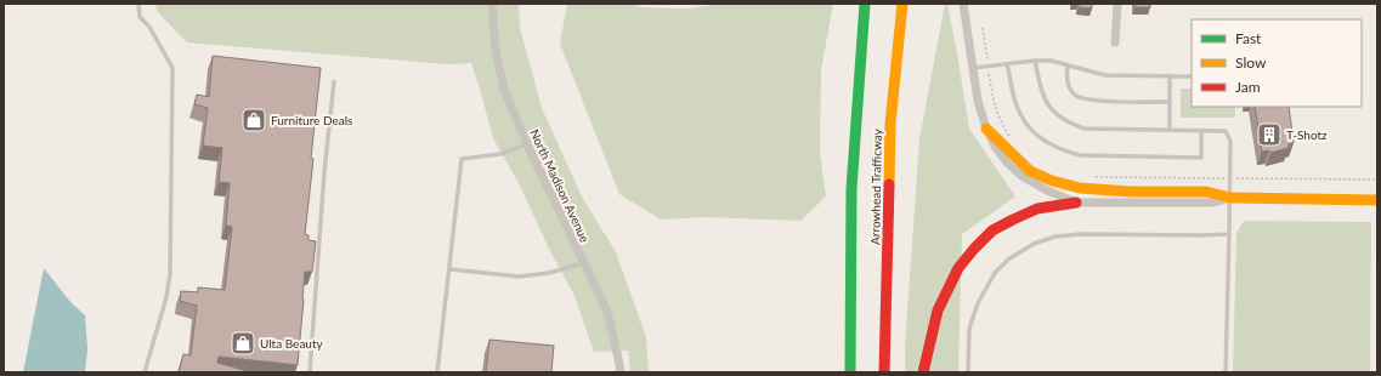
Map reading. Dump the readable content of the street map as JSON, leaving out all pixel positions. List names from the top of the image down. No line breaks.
{"streets":{"main road":["Arrowhead Trafficway"],"street":["North Madison Avenue"]},"places":{"shop":["Furniture Deals","Ulta Beauty"],"building":["T-Shotz"]},"legend":["Fast","Slow","Jam"]}
